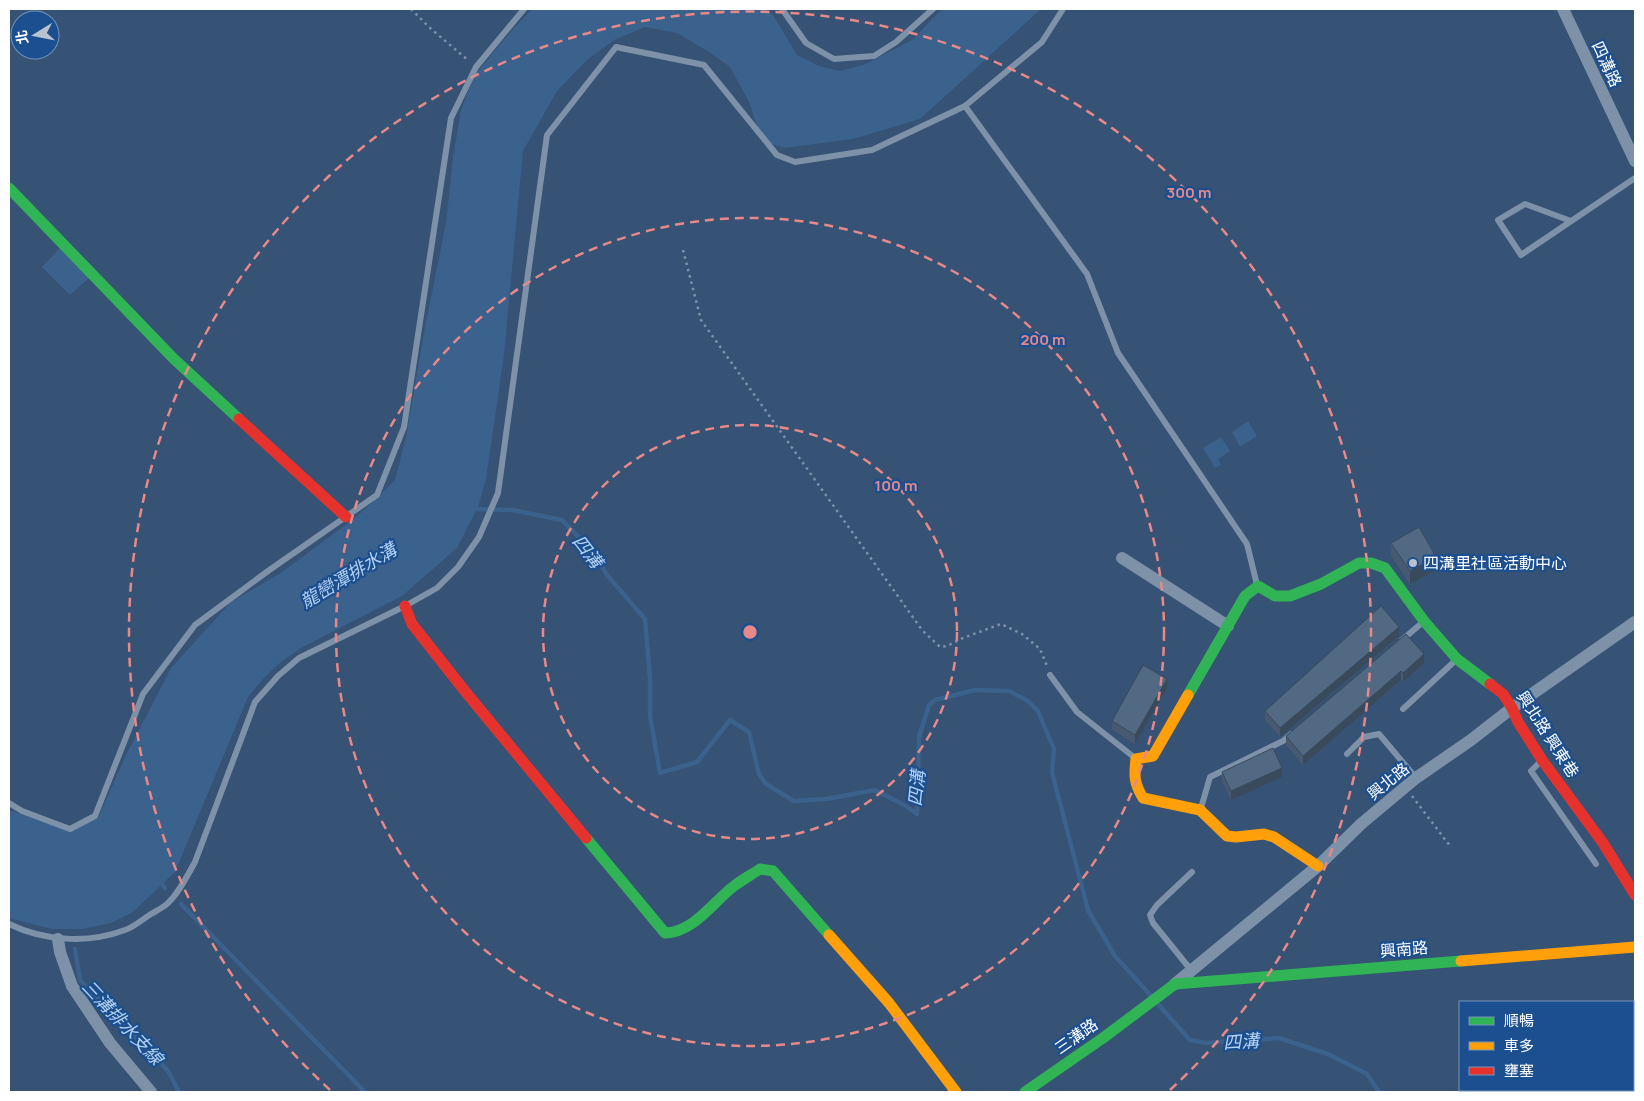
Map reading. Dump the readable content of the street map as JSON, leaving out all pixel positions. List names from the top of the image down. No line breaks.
{"streets":{"street":["四溝路","興北路 興東巷","興北路","興南路","三溝路"]},"crossings":[["興北路 興東巷","興北路"],["興北路","興南路"],["興北路","三溝路"],["興南路","三溝路"]],"water":["四溝","龍巒潭排水溝","三溝排水支線"],"places":["四溝里社區活動中心"],"legend":["順暢","車多","壅塞"],"north":"left","rings":["300 m","200 m","100 m"]}
